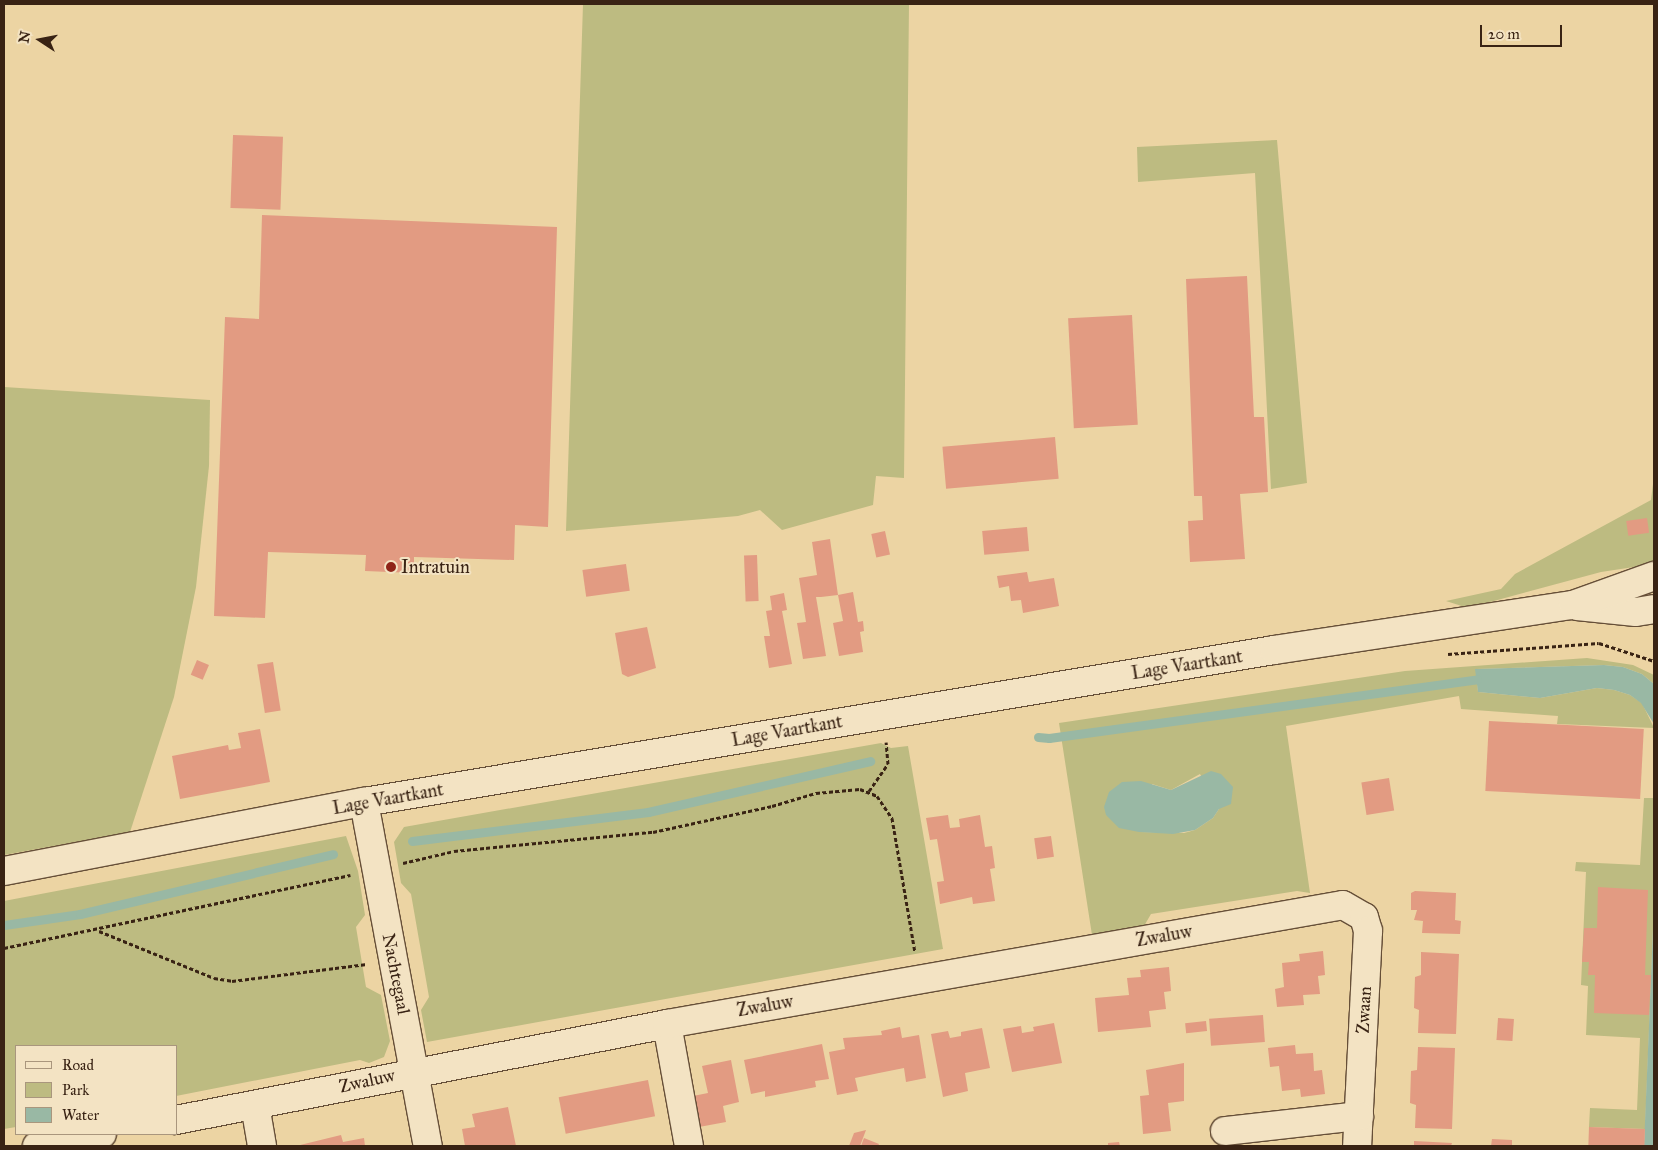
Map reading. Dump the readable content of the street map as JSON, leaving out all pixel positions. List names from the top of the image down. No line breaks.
{"streets":{"street":["Lage Vaartkant","Zwaluw","Nachtegaal","Zwaan"]},"crossings":[["Lage Vaartkant","Nachtegaal"],["Zwaluw","Nachtegaal"],["Zwaluw","Zwaan"]],"places":["Intratuin"],"legend":["Road","Park","Water"],"scale_bar":"20 m","north":"left"}
